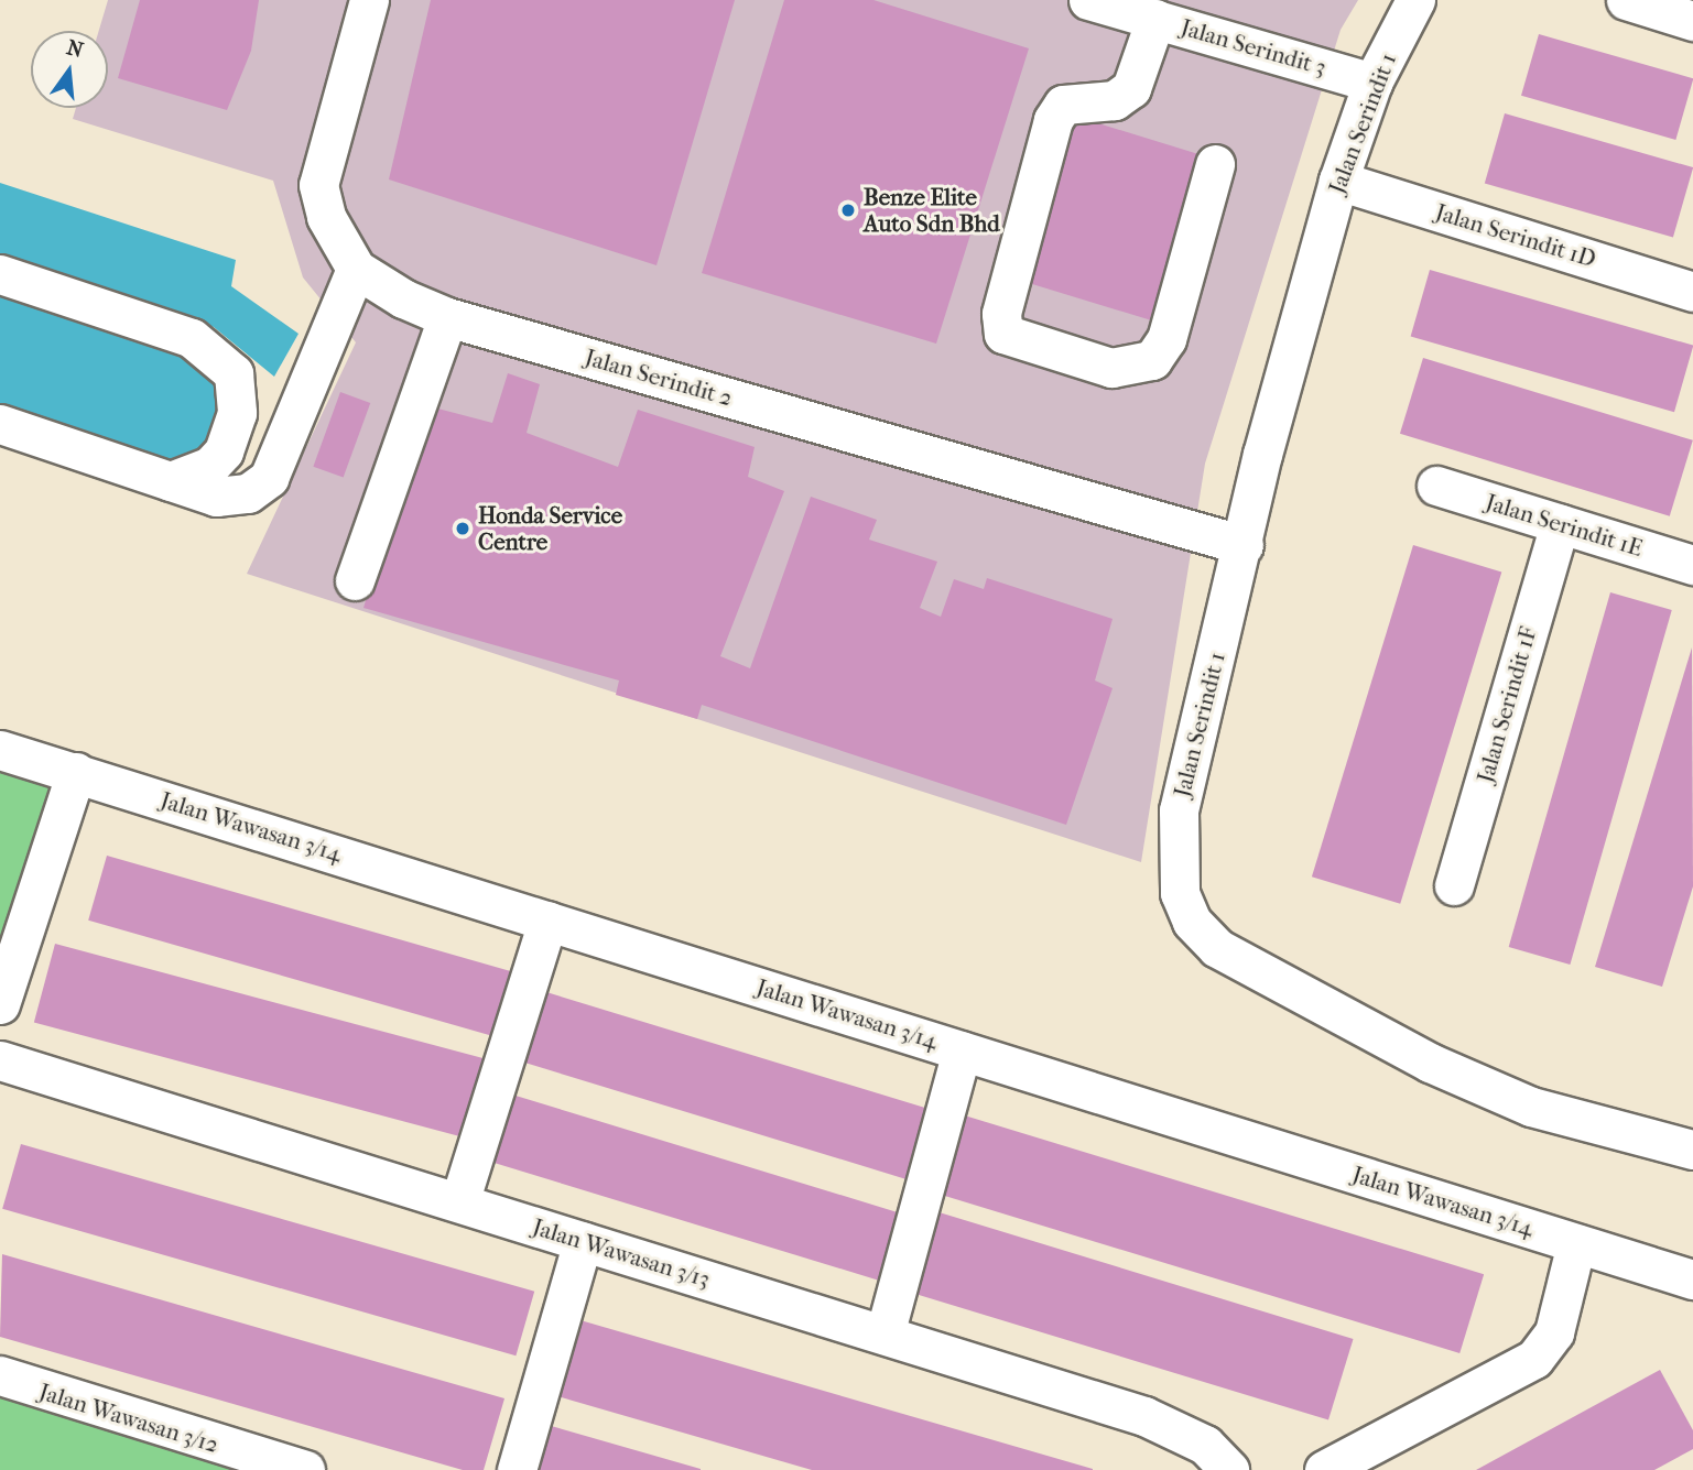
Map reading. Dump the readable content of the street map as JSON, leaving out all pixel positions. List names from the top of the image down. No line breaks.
{"streets":{"street":["Jalan Serindit 3","Jalan Serindit 1","Jalan Serindit 1D","Jalan Serindit 2","Jalan Serindit 1E","Jalan Serindit 1F","Jalan Wawasan 3/14","Jalan Wawasan 3/13","Jalan Wawasan 3/12"]},"crossings":[["Jalan Serindit 3","Jalan Serindit 1"],["Jalan Serindit 1","Jalan Serindit 1D"],["Jalan Serindit 1","Jalan Serindit 2"],["Jalan Serindit 1E","Jalan Serindit 1F"]],"places":["Benze Elite Auto Sdn Bhd","Honda Service Centre"],"north":"top"}
